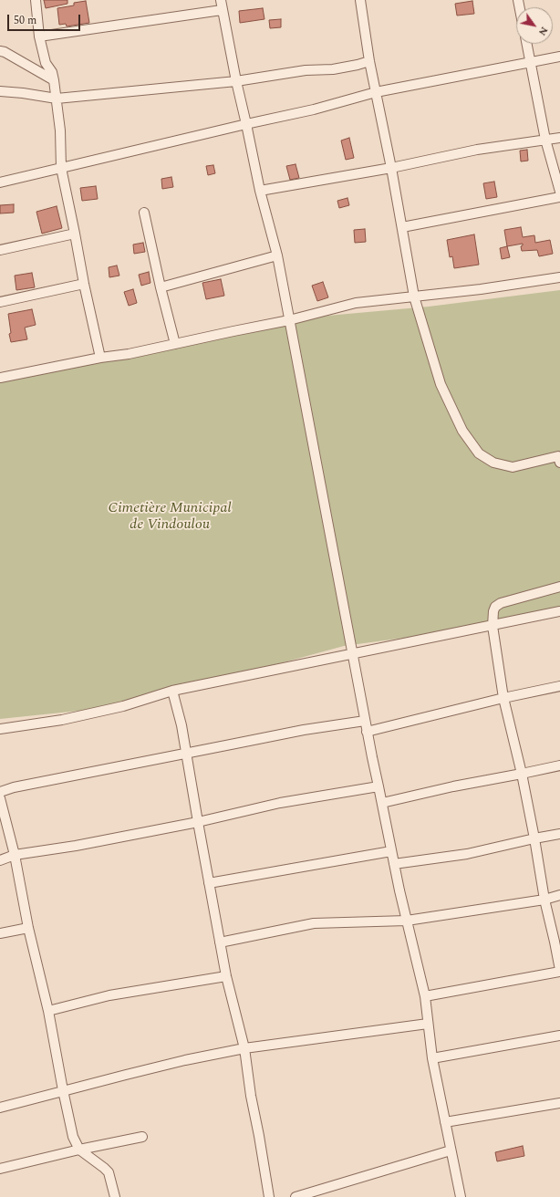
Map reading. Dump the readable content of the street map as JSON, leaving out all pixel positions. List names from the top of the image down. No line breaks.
{"parks":["Cimetière Municipal de Vindoulou"],"scale_bar":"50 m","north":"bottom right"}
